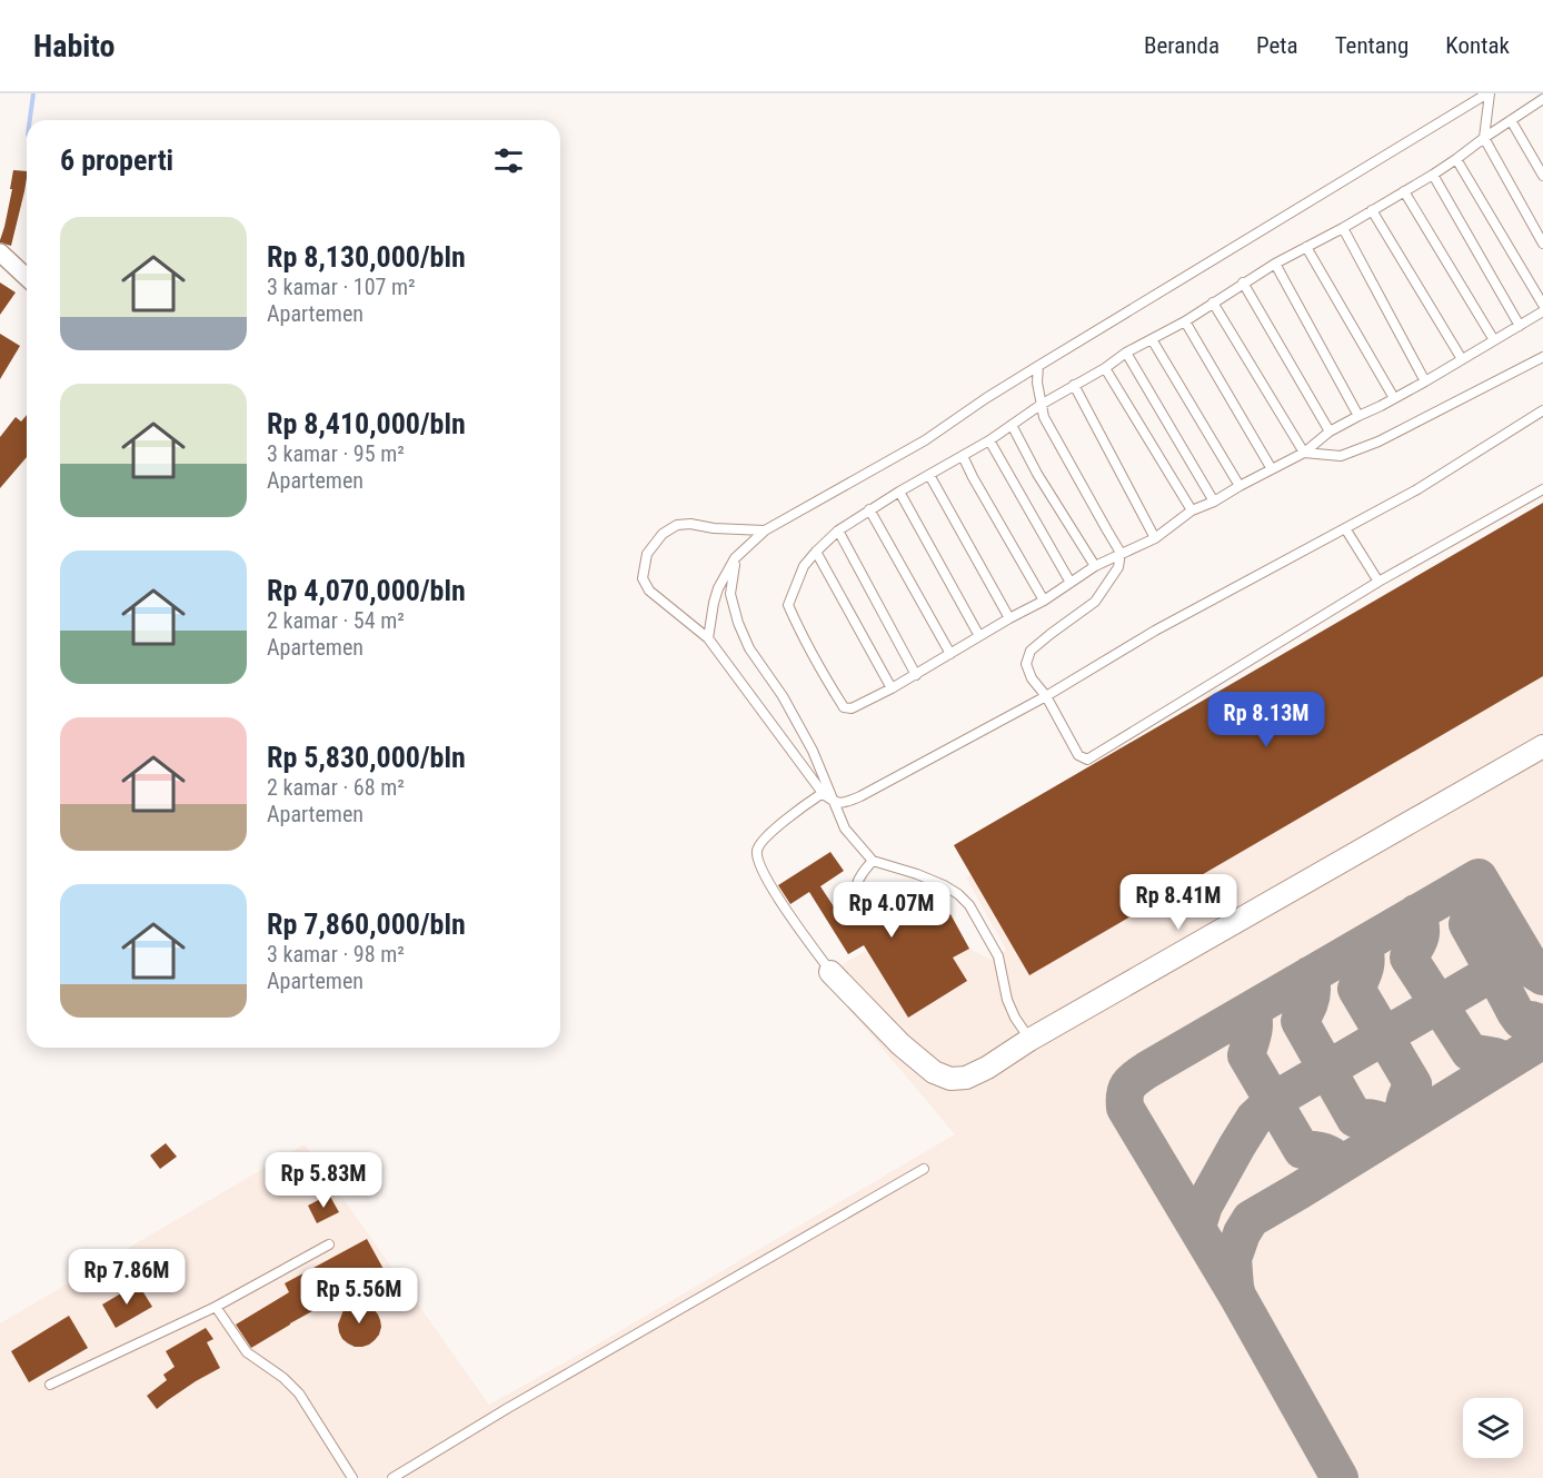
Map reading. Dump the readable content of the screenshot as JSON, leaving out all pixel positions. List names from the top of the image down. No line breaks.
{"page":{"header":"Habito","nav":["Beranda","Peta","Tentang","Kontak"],"heading":"6 properti","list":[{"name":"Rp 8,130,000/bln","note":"3 kamar · 107 m² · Apartemen"},{"name":"Rp 8,410,000/bln","note":"3 kamar · 95 m² · Apartemen"},{"name":"Rp 4,070,000/bln","note":"2 kamar · 54 m² · Apartemen"},{"name":"Rp 5,830,000/bln","note":"2 kamar · 68 m² · Apartemen"},{"name":"Rp 7,860,000/bln","note":"3 kamar · 98 m² · Apartemen"}],"price":["Rp 8.13M","Rp 8.41M","Rp 4.07M","Rp 5.83M","Rp 7.86M","Rp 5.56M"]}}
